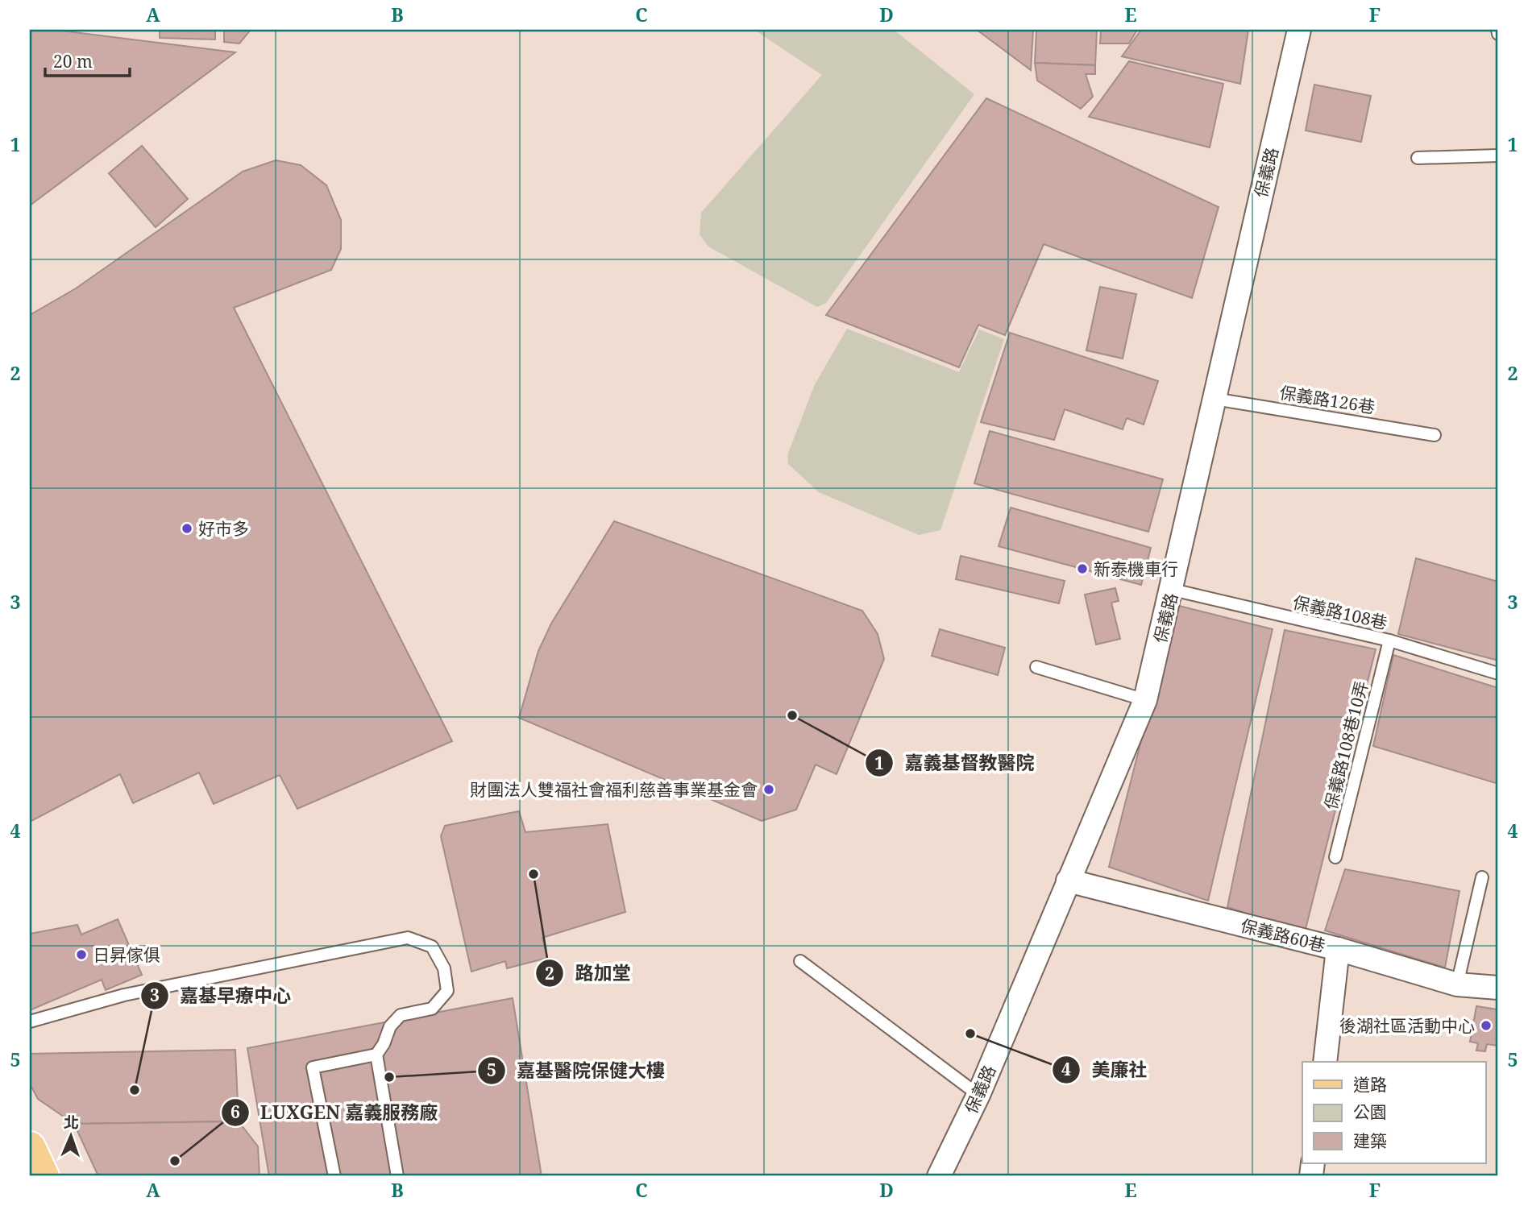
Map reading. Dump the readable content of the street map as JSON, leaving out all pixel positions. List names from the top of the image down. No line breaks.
{"streets":{"street":["保義路","保義路60巷"],"lane":["保義路126巷","保義路108巷","保義路108巷10弄"]},"crossings":[["保義路","保義路126巷"],["保義路","保義路108巷"],["保義路","保義路60巷"],["保義路108巷","保義路108巷10弄"]],"places":["好市多","新泰機車行","嘉義基督教醫院","財團法人雙福社會福利慈善事業基金會","路加堂","日昇傢俱","後湖社區活動中心","美廉社","嘉基醫院保健大樓","嘉基早療中心","LUXGEN 嘉義服務廠"],"legend":["道路","公園","建築"],"scale_bar":"20 m","north":"top","grid":{"columns":["A","B","C","D","E","F"],"rows":["1","2","3","4","5"]}}
